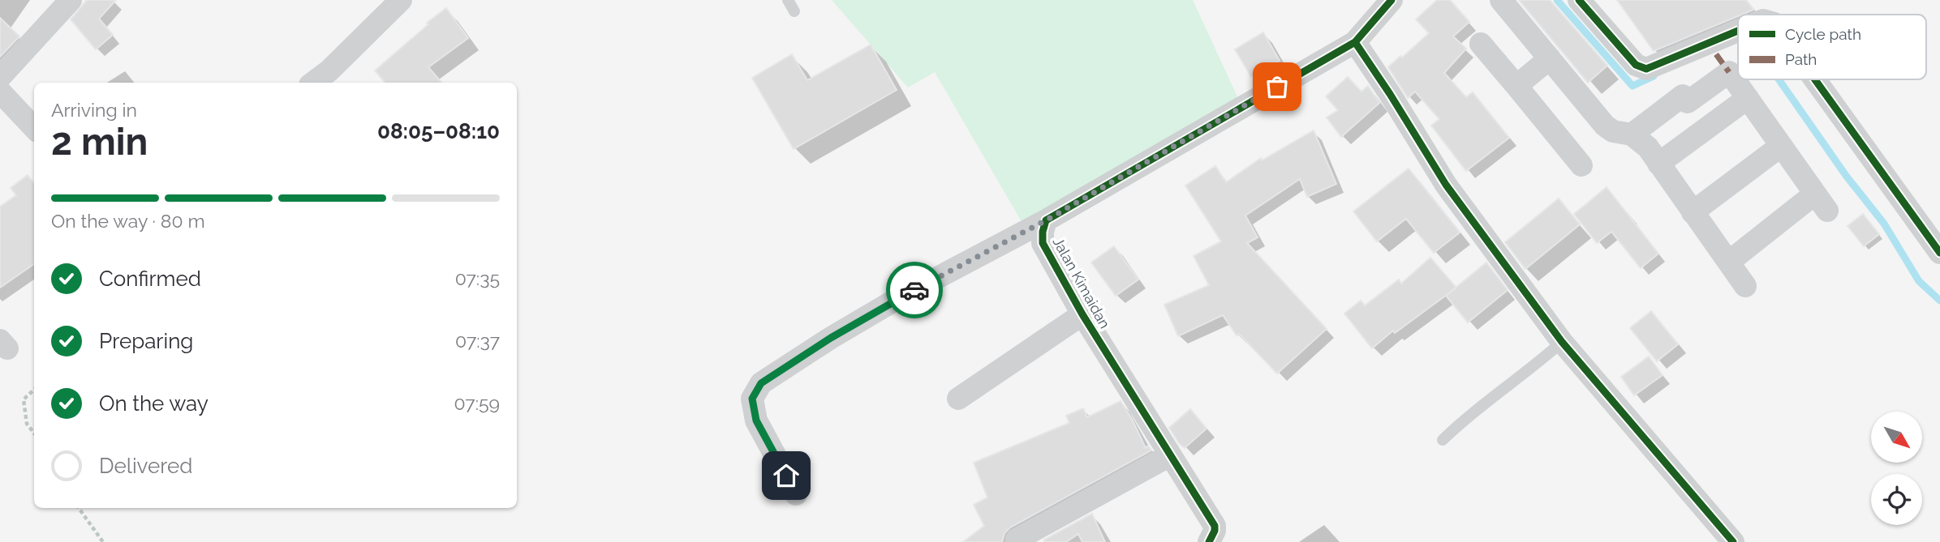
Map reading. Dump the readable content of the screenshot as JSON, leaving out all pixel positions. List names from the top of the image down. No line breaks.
{"streets":{"street":["Jalan Kimaidan"]},"legend":["Cycle path","Path"],"north":"bottom right","page":{"heading":["2 min","Arriving in","08:05–08:10"],"bar":"On the way · 80 m","list":[["Confirmed","07:35"],["Preparing","07:37"],["On the way","07:59"],"Delivered"]}}
